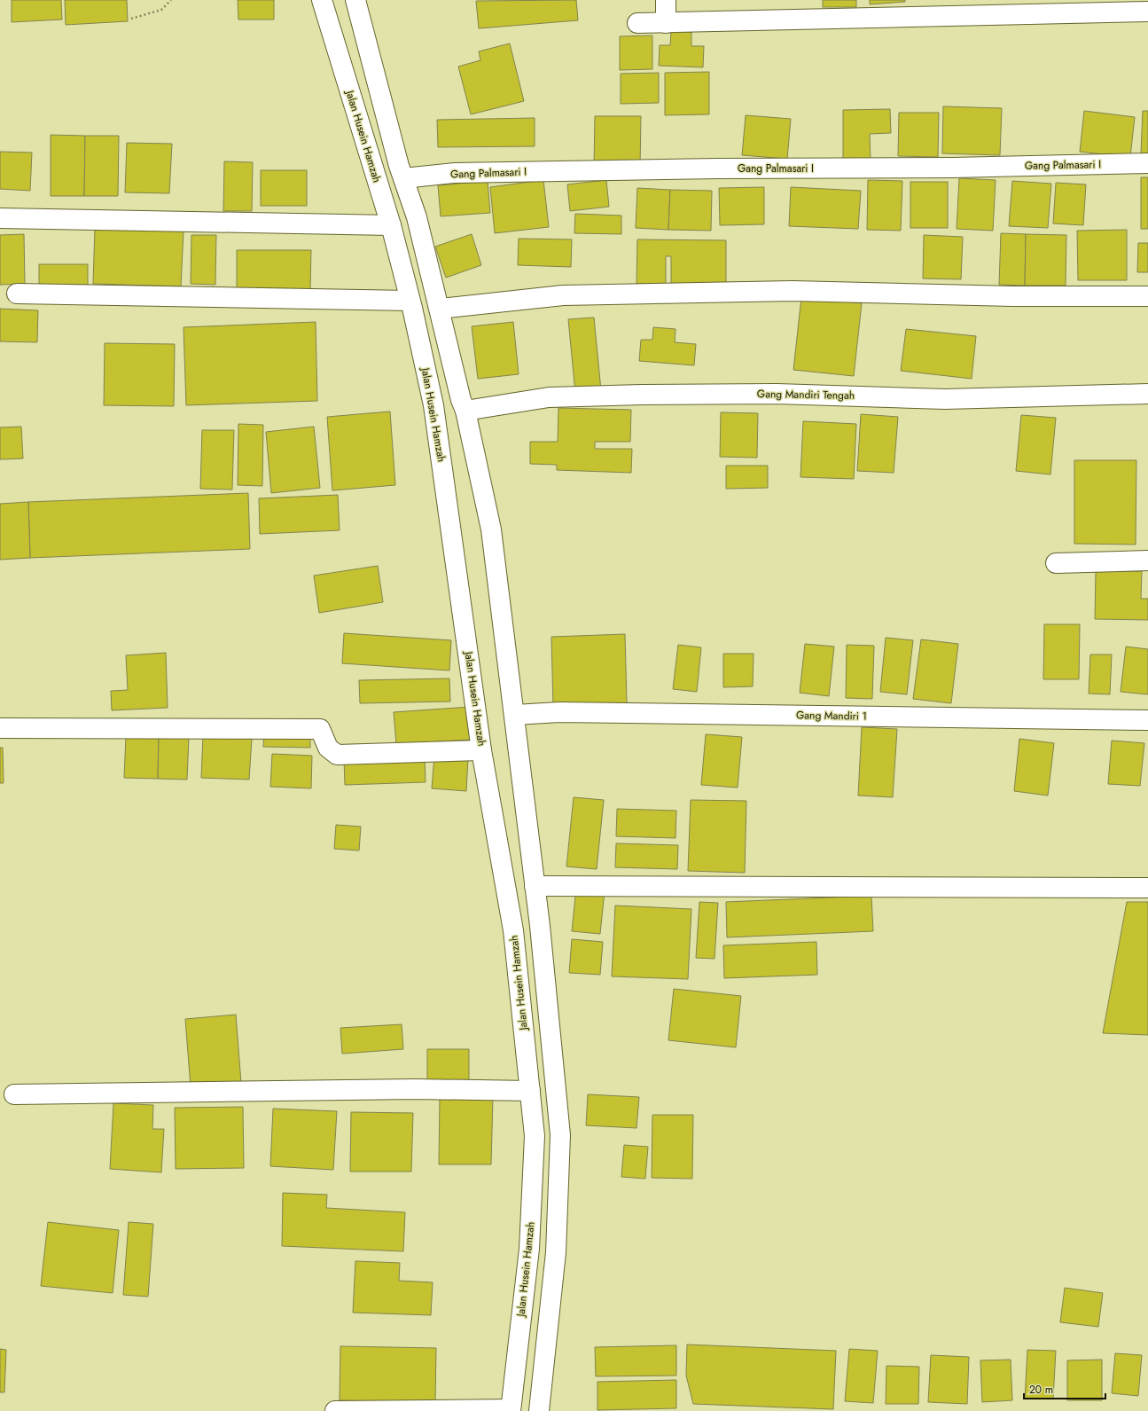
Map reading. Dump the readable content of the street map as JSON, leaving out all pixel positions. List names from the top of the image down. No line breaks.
{"streets":{"street":["Jalan Husein Hamzah","Gang Palmasari I","Gang Mandiri Tengah","Gang Mandiri 1"]},"scale_bar":"20 m"}
